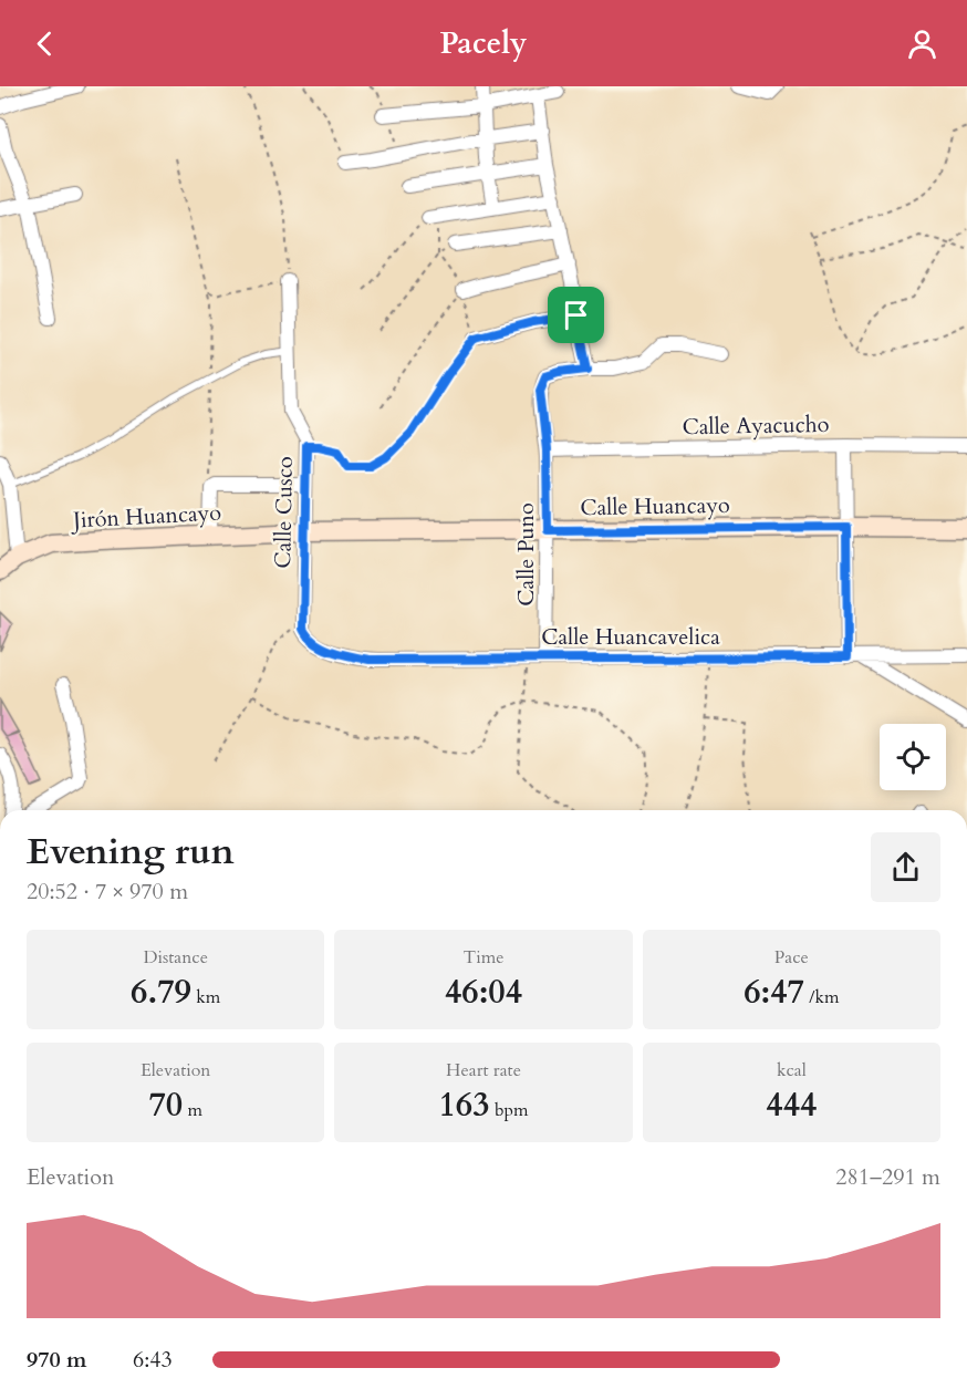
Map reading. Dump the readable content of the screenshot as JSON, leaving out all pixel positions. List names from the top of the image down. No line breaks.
{"streets":{"street":["Calle Ayacucho","Calle Huancayo","Calle Cusco","Jirón Huancayo","Calle Puno","Calle Huancavelica"]},"crossings":[["Calle Ayacucho","Calle Puno"],["Calle Huancayo","Calle Cusco"],["Calle Huancayo","Jirón Huancayo"],["Calle Huancayo","Calle Puno"],["Calle Cusco","Jirón Huancayo"],["Calle Cusco","Calle Huancavelica"],["Calle Puno","Calle Huancavelica"]],"page":{"header":"Pacely","heading":["Evening run","20:52 · 7 × 970 m"],"stats":[["Distance","6.79 km"],["Time","46:04"],["Pace","6:47 /km"],["Elevation","70 m"],["Heart rate","163 bpm"],["kcal","444"]],"chart":["Elevation","281–291 m"],"list":[{"name":"970 m","note":"6:43"}]}}
